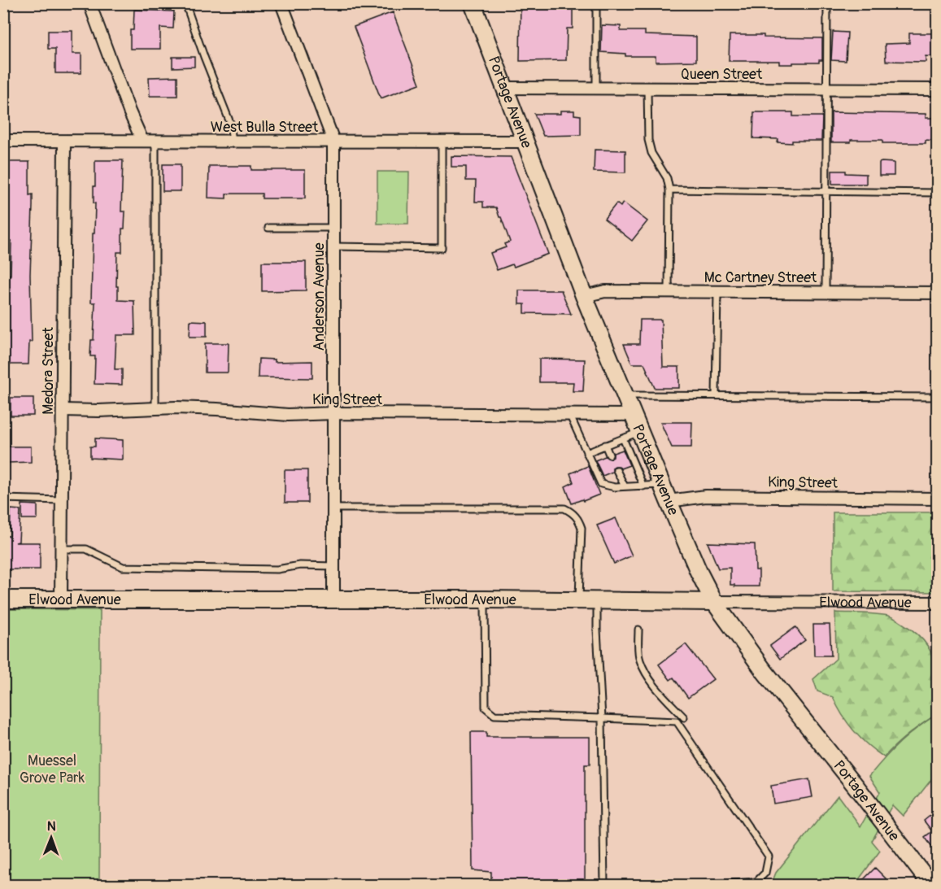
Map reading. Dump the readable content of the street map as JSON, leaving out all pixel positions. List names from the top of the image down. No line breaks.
{"streets":{"main road":["Portage Avenue","Elwood Avenue"],"street":["Queen Street","West Bulla Street","Mc Cartney Street","Anderson Avenue","Medora Street","King Street"]},"crossings":[["Queen Street","Portage Avenue"],["Portage Avenue","West Bulla Street"],["Portage Avenue","Mc Cartney Street"],["Portage Avenue","King Street"],["Portage Avenue","Elwood Avenue"],["West Bulla Street","Anderson Avenue"],["West Bulla Street","Medora Street"],["Anderson Avenue","King Street"],["Anderson Avenue","Elwood Avenue"],["Medora Street","King Street"],["Medora Street","Elwood Avenue"]],"parks":["Muessel Grove Park"],"north":"top"}
